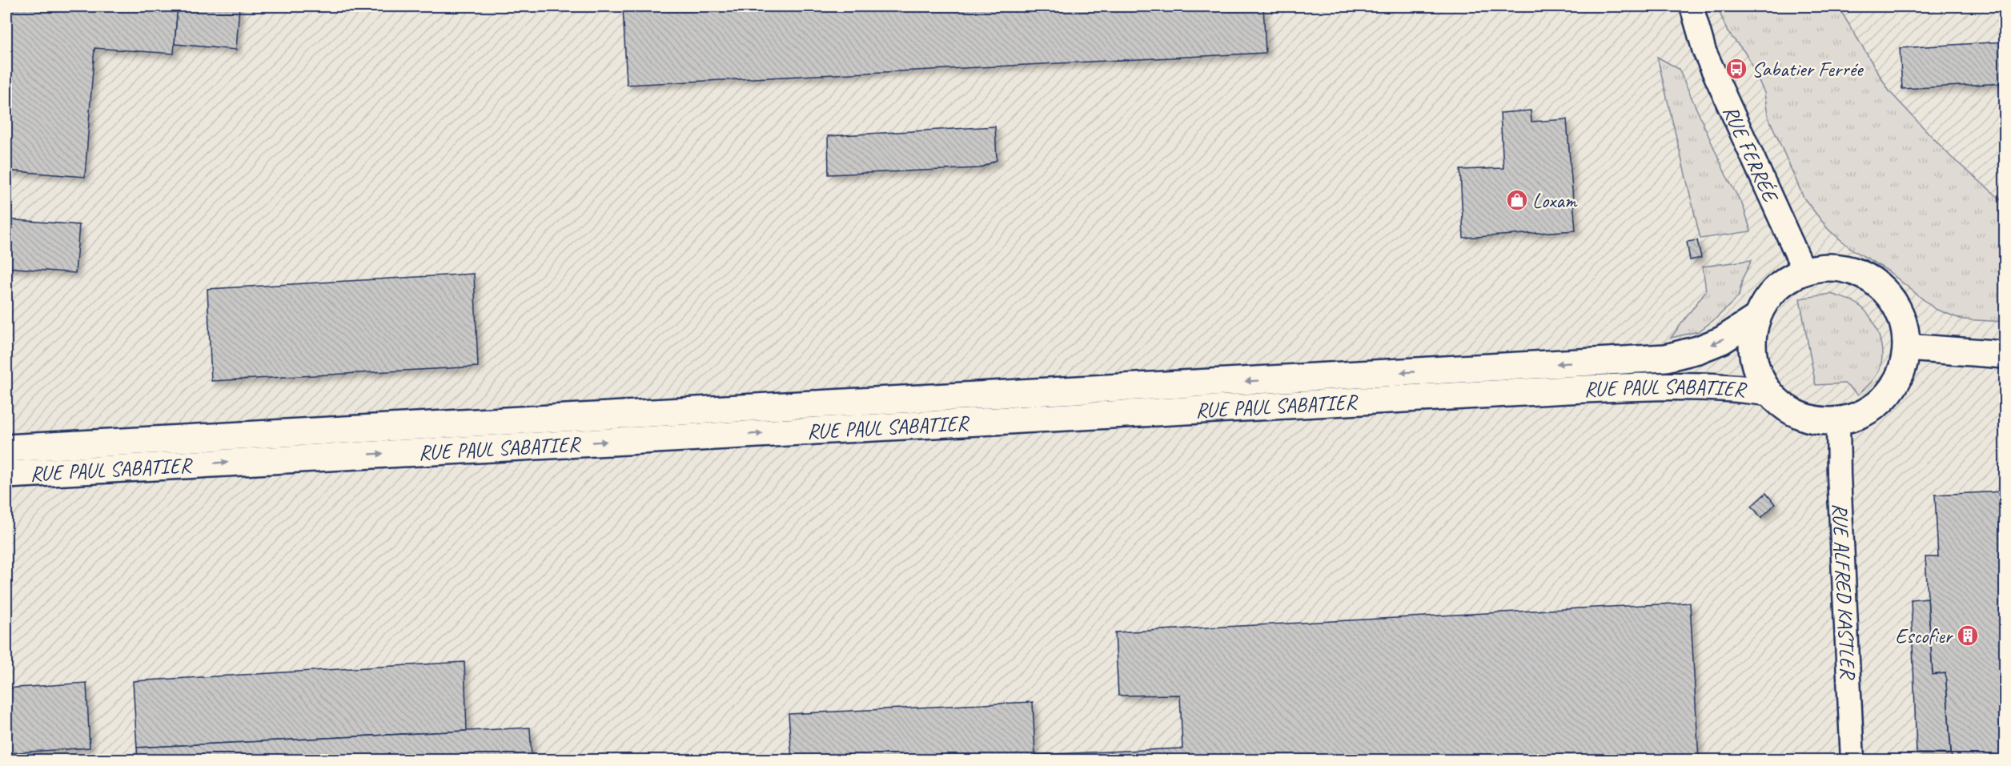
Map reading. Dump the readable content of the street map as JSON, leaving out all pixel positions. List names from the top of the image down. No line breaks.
{"streets":{"main road":["RUE PAUL SABATIER"],"street":["RUE FERRÉE","RUE ALFRED KASTLER"]},"crossings":[["RUE FERRÉE","RUE PAUL SABATIER"],["RUE FERRÉE","RUE ALFRED KASTLER"],["RUE PAUL SABATIER","RUE ALFRED KASTLER"]],"places":{"bus stop":["Sabatier Ferrée"],"shop":["Loxam"],"building":["Escofier"]}}
